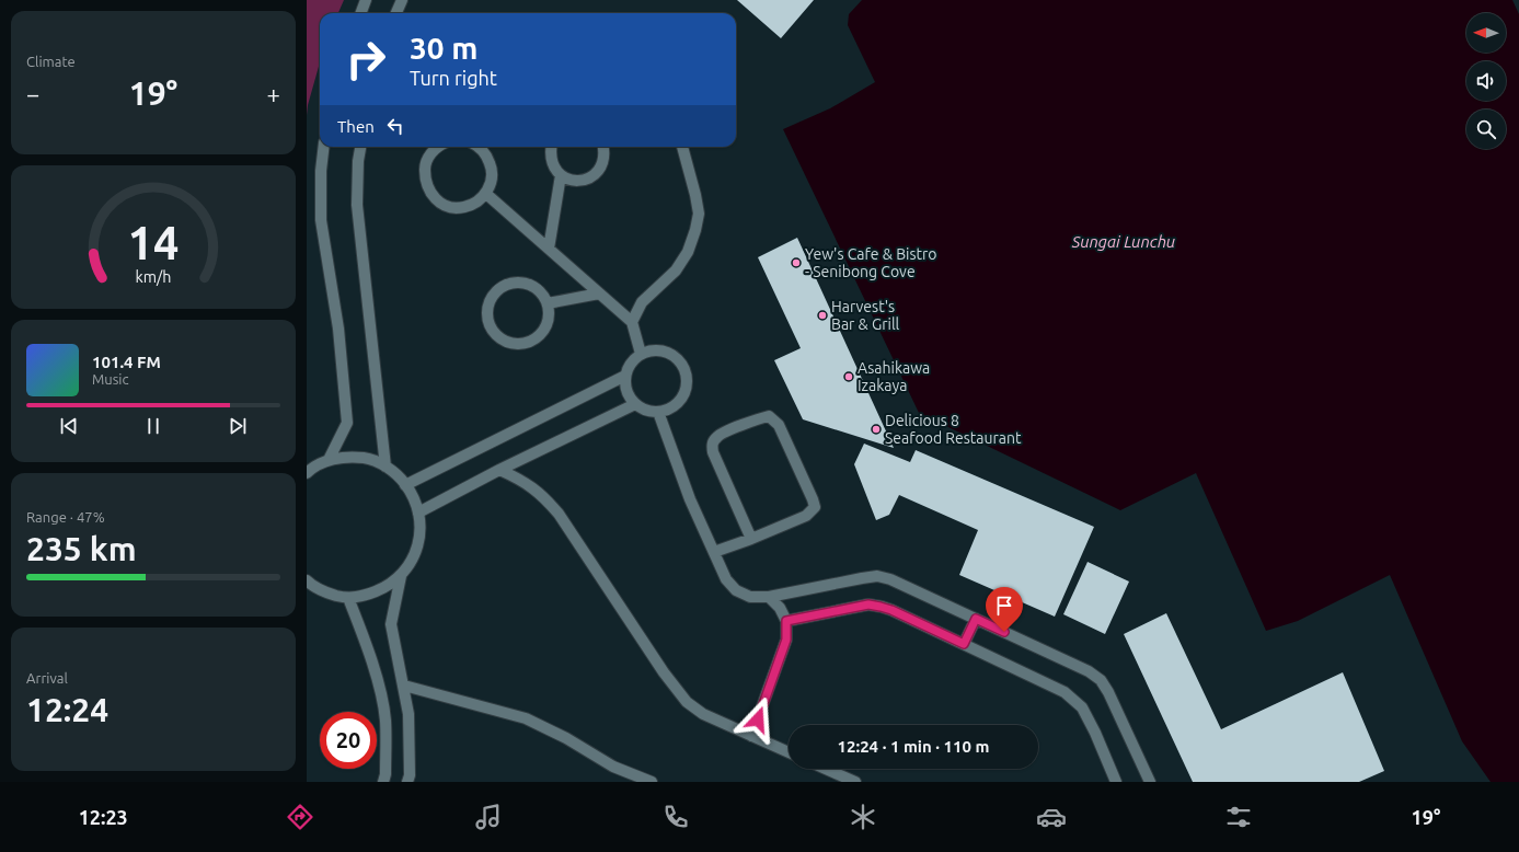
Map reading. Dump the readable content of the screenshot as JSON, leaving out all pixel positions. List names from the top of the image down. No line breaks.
{"water":["Sungai Lunchu"],"places":["Yew's Cafe & Bistro - Senibong Cove","Harvest's Bar & Grill","Asahikawa Izakaya","Delicious 8 Seafood Restaurant"],"north":"left","page":{"tile":["Climate",["Range · 47%","235 km"],["Arrival","12:24"]],"turn":["30 m","Turn right"],"heat":["−","19°","+"],"then":"Then","song":["101.4 FM","Music"],"limit":"20","trip":"12:24 · 1 min · 110 m","tabs":["12:23","19°"],"gauge":["14","km/h"]}}
